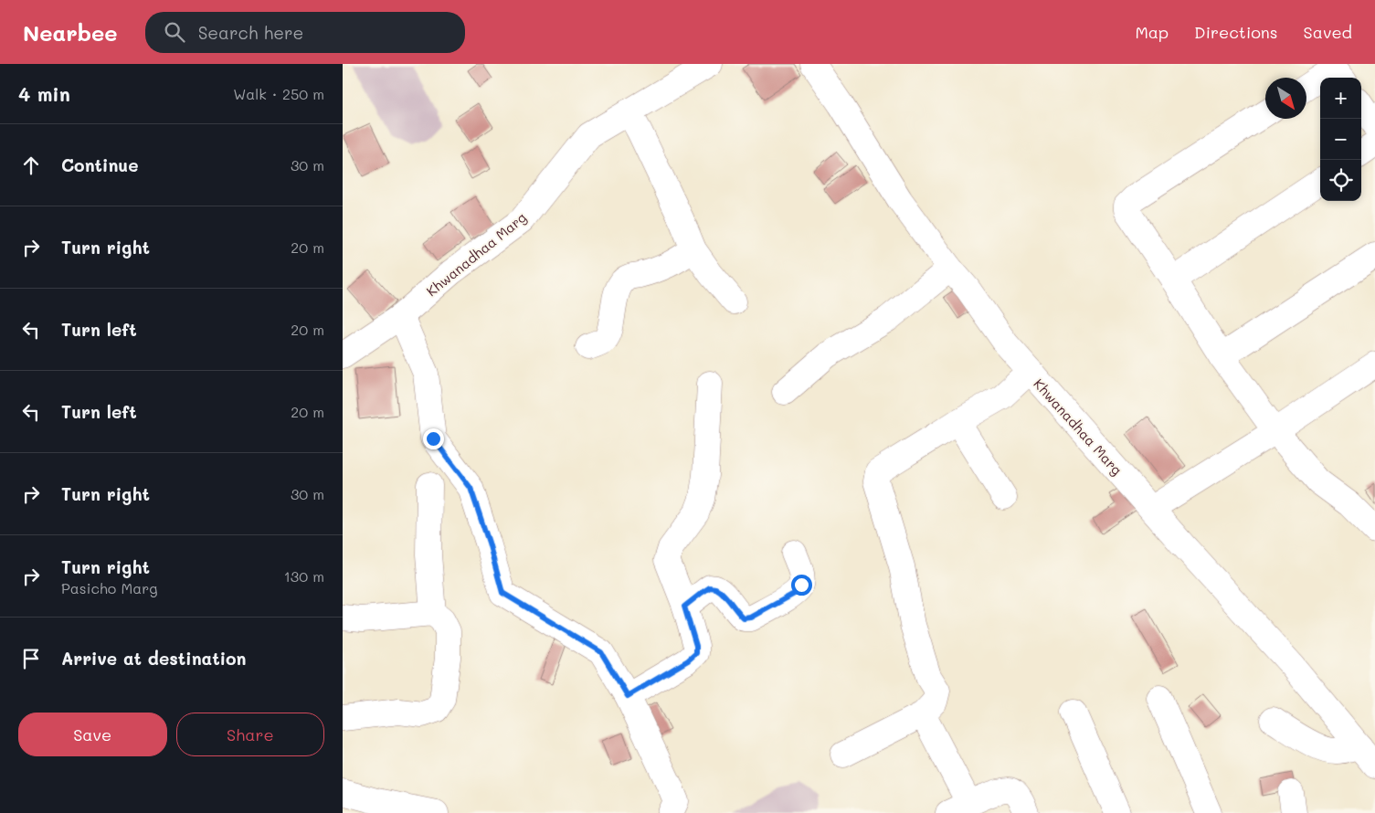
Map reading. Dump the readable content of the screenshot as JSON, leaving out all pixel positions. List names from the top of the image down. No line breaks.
{"streets":{"street":["Khwanadhaa Marg"]},"north":"bottom right","page":{"header":"Nearbee","search":"Search here","nav":["Map","Directions","Saved"],"heading":["4 min","Walk · 250 m"],"map_buttons":["+","−"],"list":[["Continue","30 m"],["Turn right","20 m"],["Turn left","20 m"],["Turn left","20 m"],["Turn right","30 m"],["Turn right","Pasicho Marg","130 m"],"Arrive at destination"],"buttons":["Save","Share"]}}
